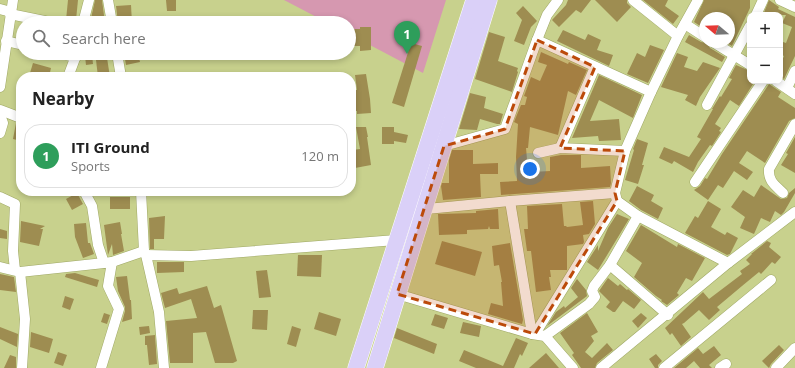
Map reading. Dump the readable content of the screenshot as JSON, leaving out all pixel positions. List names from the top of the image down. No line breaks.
{"north":"left","page":{"map_buttons":["+","−"],"search":"Search here","pins":"1","heading":"Nearby","list":[{"mark":"1","name":"ITI Ground","note":"Sports","value":"120 m"}]}}
